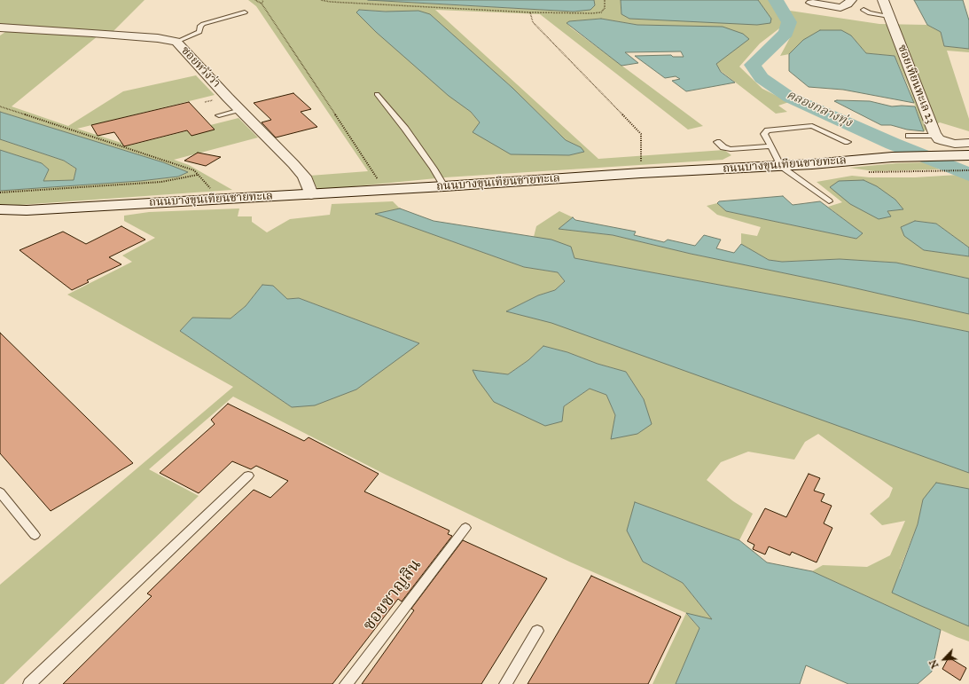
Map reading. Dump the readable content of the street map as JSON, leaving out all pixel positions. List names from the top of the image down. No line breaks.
{"streets":{"main road":["ถนนบางขุนเทียนชายทะเล"],"street":["ซอยหวังว่า","ซอยเทียนทะเล 23"],"lane":["ซอยชาญสิน"]},"crossings":[["ซอยหวังว่า","ถนนบางขุนเทียนชายทะเล"]],"water":["คลองกลางทุ่ง"],"north":"bottom left"}
